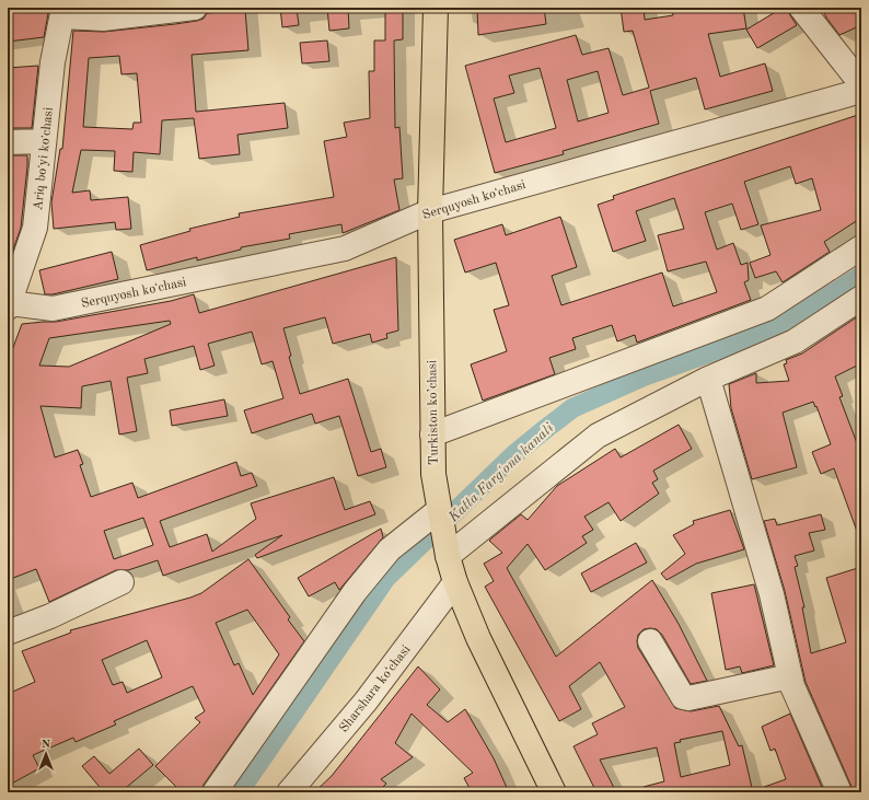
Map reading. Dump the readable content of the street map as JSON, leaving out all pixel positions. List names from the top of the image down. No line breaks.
{"streets":{"main road":["Turkiston ko’chasi"],"street":["Ariq boʻyi koʻchasi","Serquyosh koʻchasi","Sharshara koʻchasi"]},"crossings":[["Ariq boʻyi koʻchasi","Serquyosh koʻchasi"],["Serquyosh koʻchasi","Turkiston ko’chasi"],["Turkiston ko’chasi","Sharshara koʻchasi"]],"water":["Katta Farg'ona kanali"],"north":"top"}
